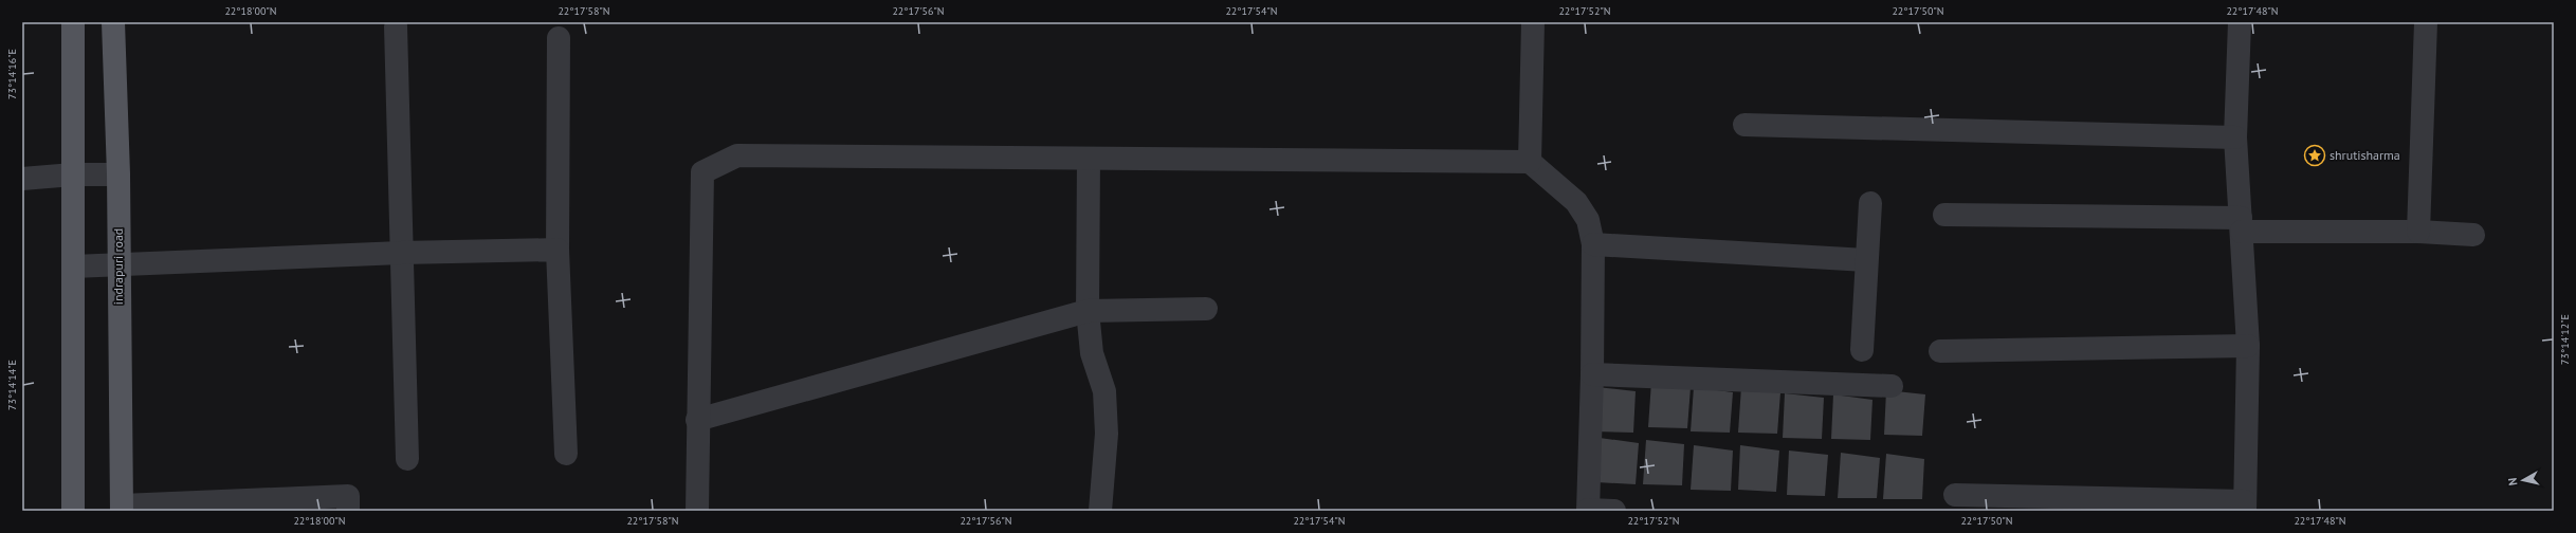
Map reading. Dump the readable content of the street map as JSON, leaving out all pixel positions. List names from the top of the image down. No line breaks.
{"streets":{"main road":["indrapuri road"]},"places":{"place":["shrutisharma"]},"north":"left","coordinates":["22°18'00\"N","22°17'58\"N","22°17'56\"N","22°17'54\"N","22°17'52\"N","22°17'50\"N","22°17'48\"N","73°14'16\"E","73°14'12\"E","73°14'14\"E"]}
